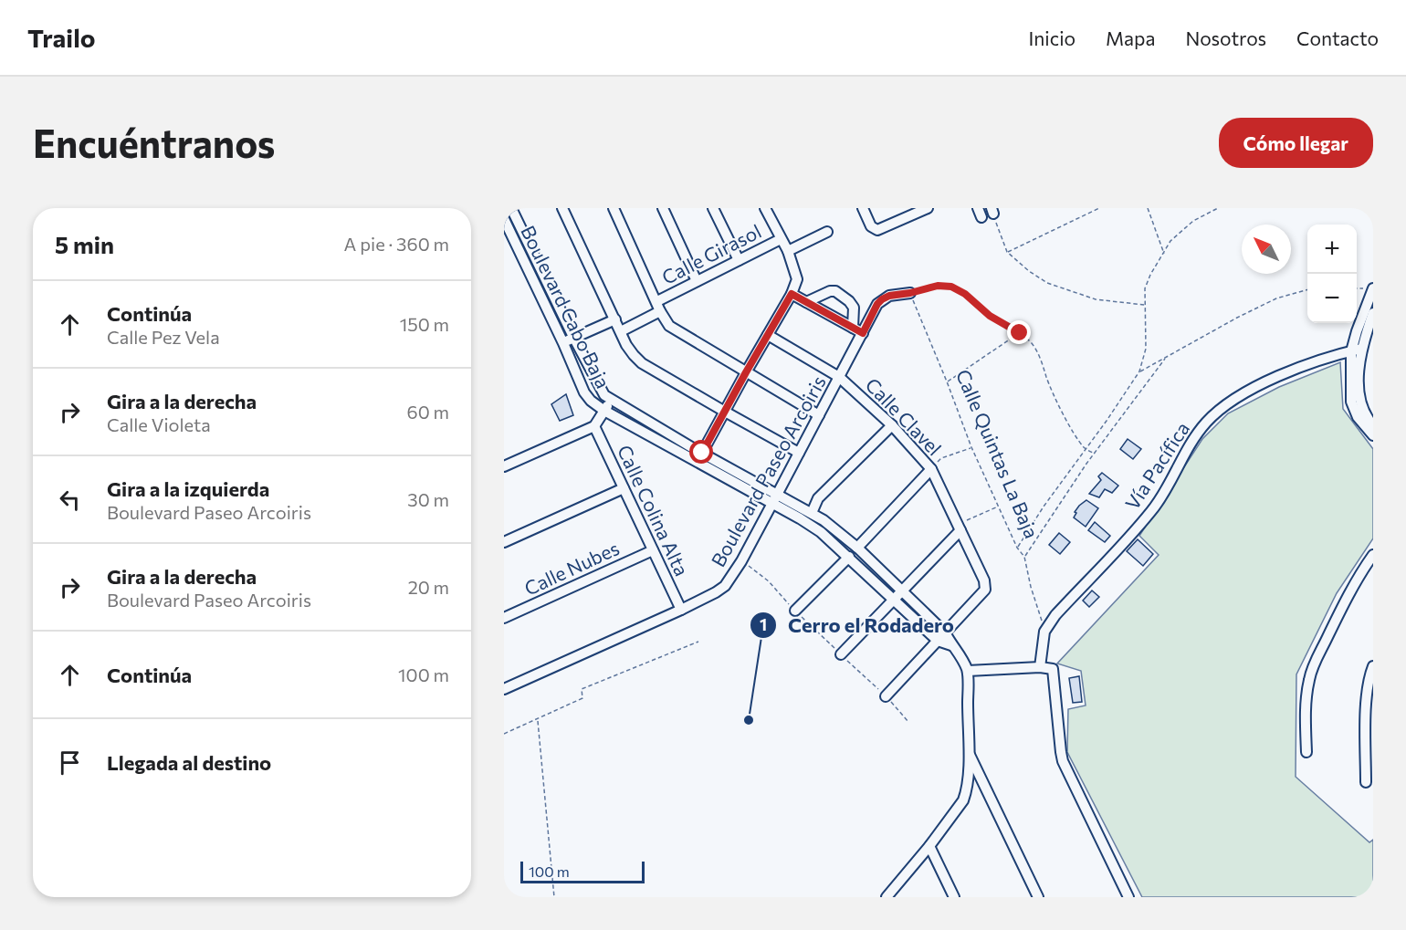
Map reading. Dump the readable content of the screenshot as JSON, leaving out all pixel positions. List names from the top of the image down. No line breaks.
{"streets":{"street":["Calle Girasol","Boulevard Cabo Baja","Calle Clavel","Vía Pacífica","Boulevard Paseo Arcoiris","Calle Colina Alta","Calle Nubes"],"path":["Calle Quintas La Baja"]},"crossings":[["Boulevard Cabo Baja","Calle Clavel"],["Boulevard Cabo Baja","Boulevard Paseo Arcoiris"],["Calle Clavel","Boulevard Paseo Arcoiris"],["Calle Quintas La Baja","Vía Pacífica"],["Calle Quintas La Baja","Boulevard Paseo Arcoiris"],["Boulevard Paseo Arcoiris","Calle Colina Alta"],["Calle Colina Alta","Calle Nubes"]],"places":["Cerro el Rodadero"],"scale_bar":"100 m","north":"top left","page":{"header":"Trailo","nav":["Inicio","Mapa","Nosotros","Contacto"],"buttons":"Cómo llegar","title":"Encuéntranos","heading":["5 min","A pie · 360 m"],"map_buttons":["+","−"],"list":[["Continúa","Calle Pez Vela","150 m"],["Gira a la derecha","Calle Violeta","60 m"],["Gira a la izquierda","Boulevard Paseo Arcoiris","30 m"],["Gira a la derecha","Boulevard Paseo Arcoiris","20 m"],["Continúa","100 m"],"Llegada al destino"],"scale":"100 m"}}
